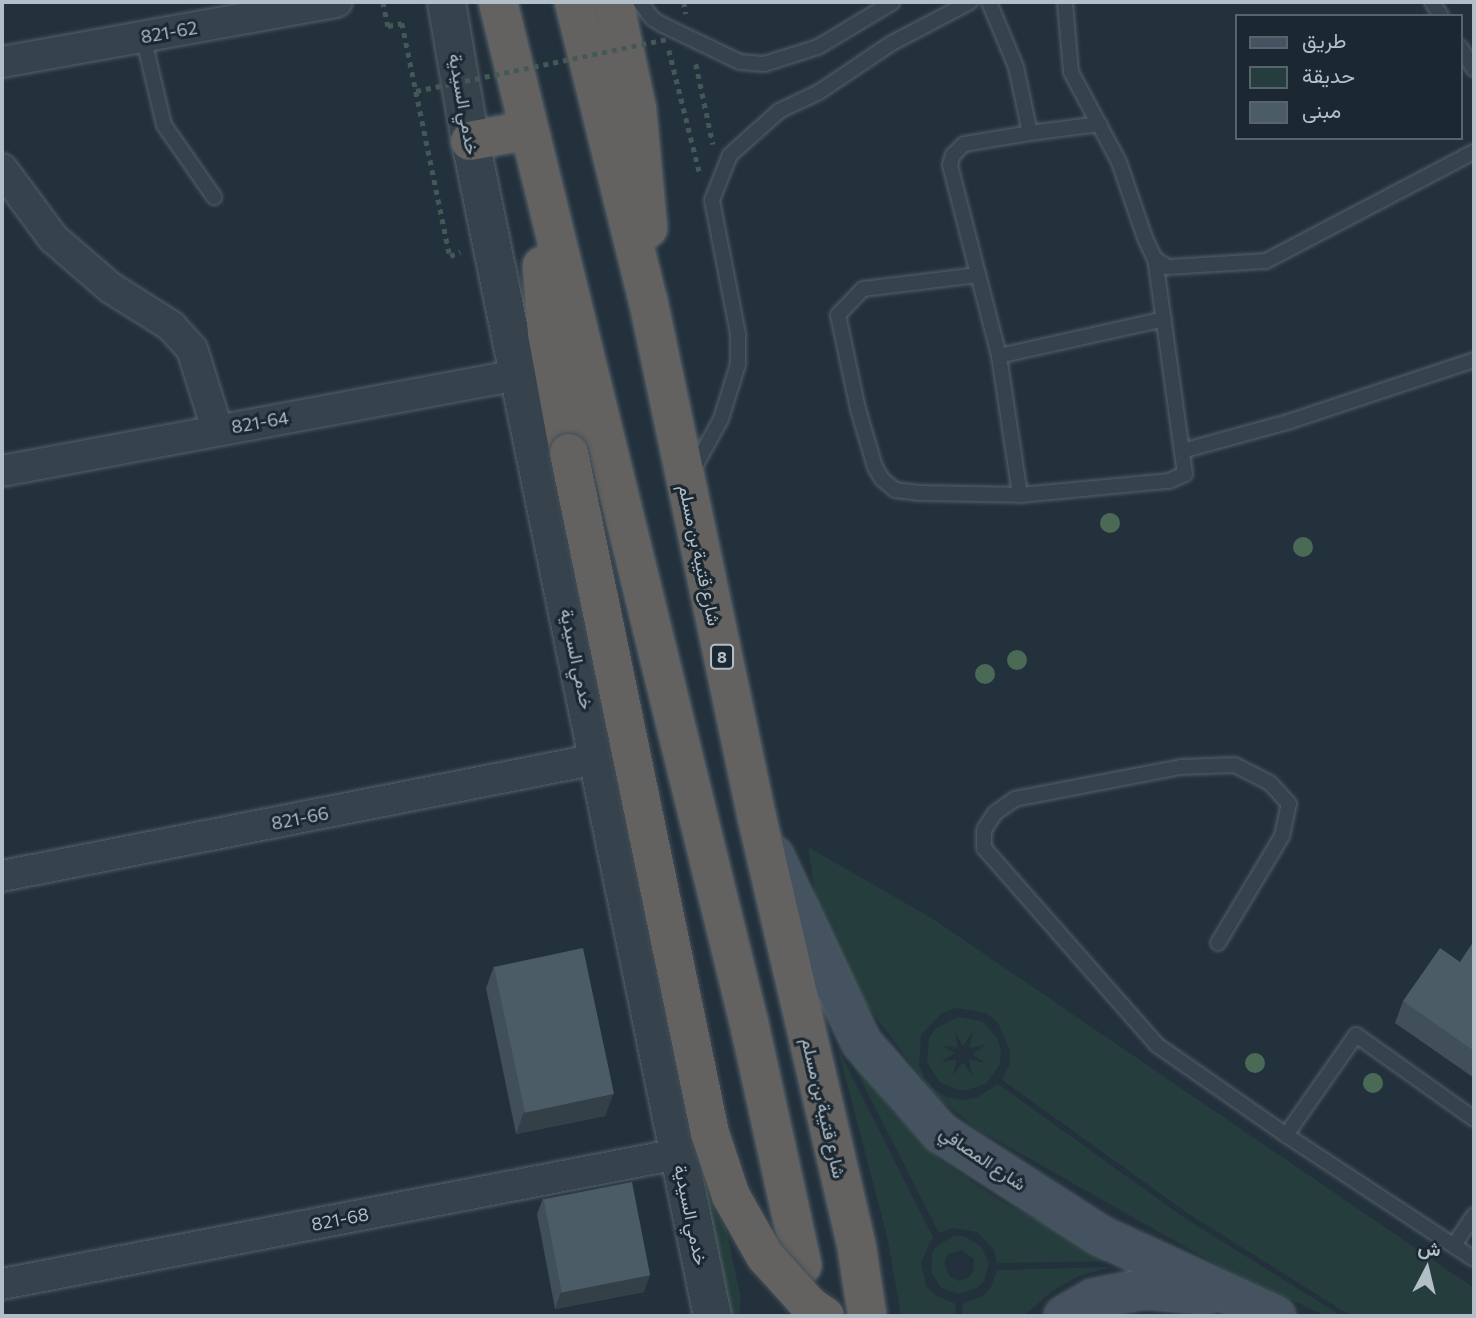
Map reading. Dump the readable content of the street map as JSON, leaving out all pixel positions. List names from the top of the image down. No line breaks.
{"streets":{"highway":["شارع قتيبة بن مسلم","8"],"main road":["شارع المصافي"],"street":["821-62","خدمي السيدية","821-64","821-66","821-68"]},"crossings":[["خدمي السيدية","821-64"],["خدمي السيدية","821-66"],["خدمي السيدية","821-68"],["شارع قتيبة بن مسلم","شارع المصافي"]],"legend":["طريق","حديقة","مبنى"],"north":"top"}
